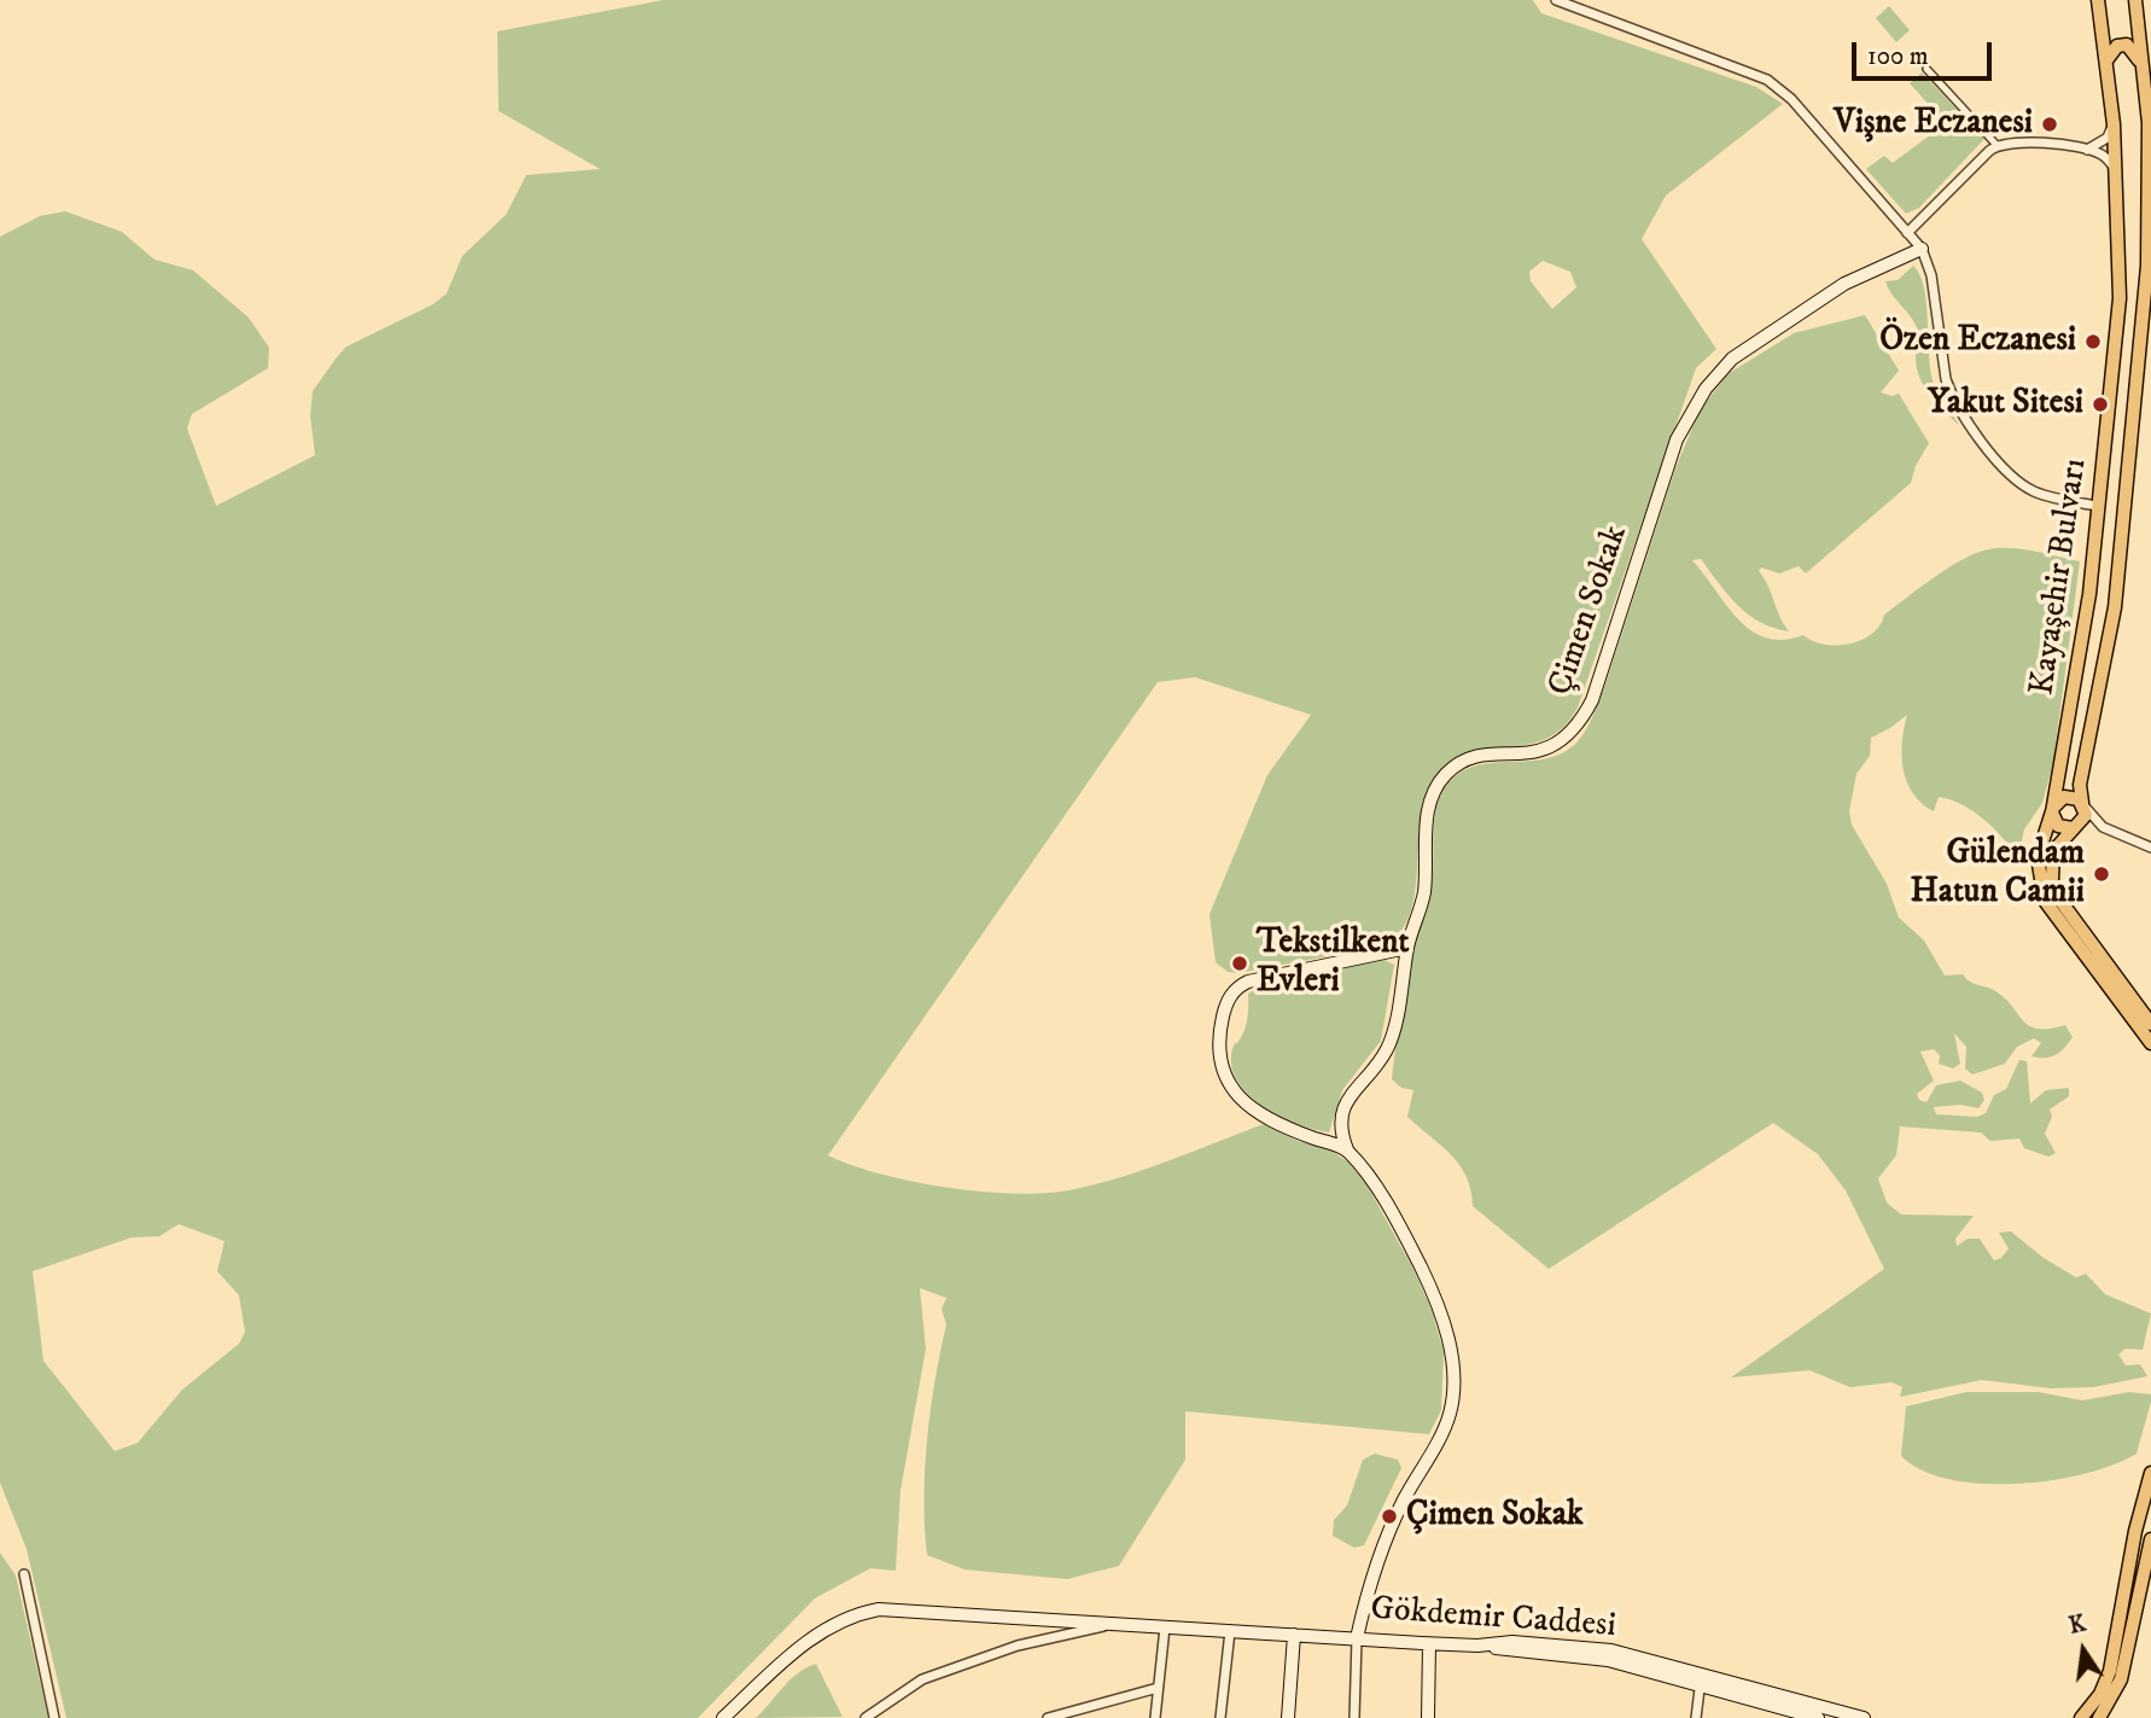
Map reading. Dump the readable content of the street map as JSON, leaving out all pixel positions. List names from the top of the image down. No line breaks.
{"streets":{"main road":["Kayaşehir Bulvarı","Çimen Sokak","Gökdemir Caddesi"]},"places":["Vişne Eczanesi","Özen Eczanesi","Yakut Sitesi","Gülendam Hatun Camii","Tekstilkent Evleri","Çimen Sokak"],"scale_bar":"100 m","north":"top"}
